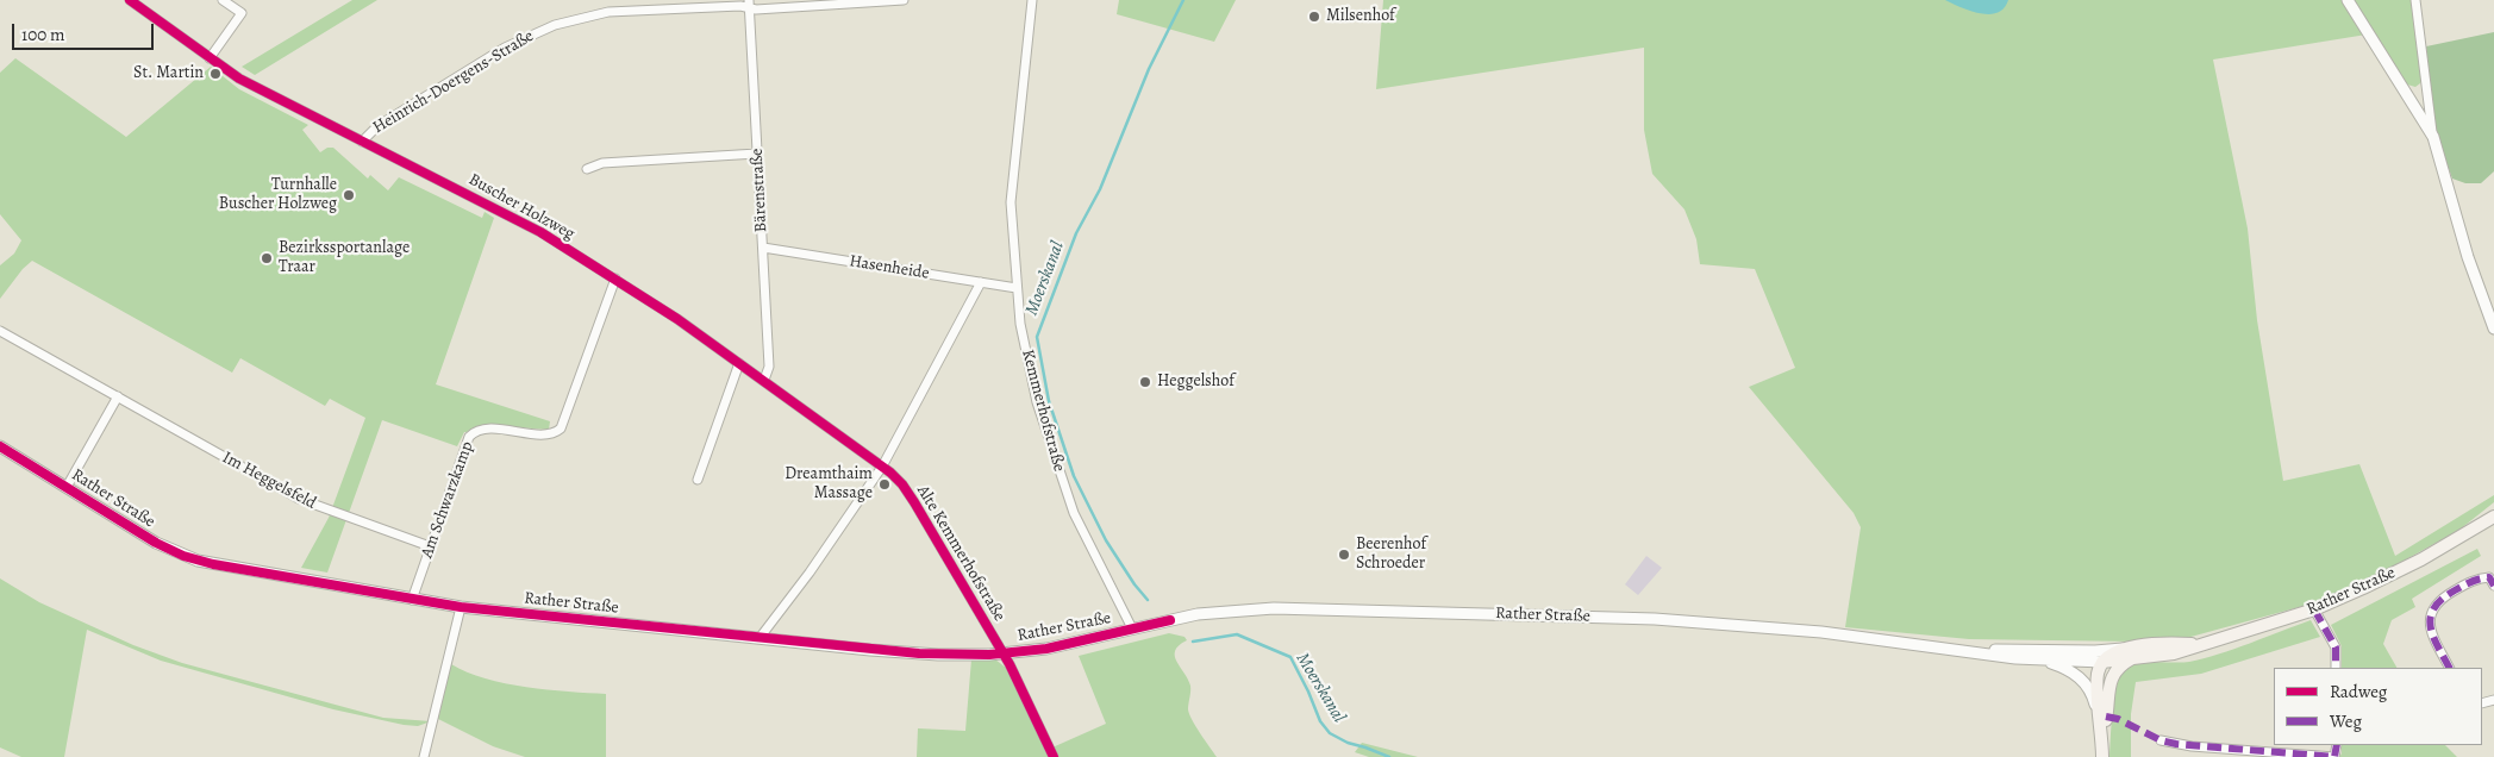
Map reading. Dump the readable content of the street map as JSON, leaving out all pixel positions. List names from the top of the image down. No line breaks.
{"streets":{"main road":["Rather Straße"],"street":["Heinrich-Doergens-Straße","Bärenstraße","Buscher Holzweg","Hasenheide","Kemmerhofstraße","Im Heggelsfeld","Am Schwarzkamp","Alte Kemmerhofstraße"]},"crossings":[["Heinrich-Doergens-Straße","Bärenstraße"],["Heinrich-Doergens-Straße","Buscher Holzweg"],["Bärenstraße","Buscher Holzweg"],["Bärenstraße","Hasenheide"],["Buscher Holzweg","Am Schwarzkamp"],["Buscher Holzweg","Alte Kemmerhofstraße"],["Hasenheide","Kemmerhofstraße"],["Kemmerhofstraße","Rather Straße"],["Im Heggelsfeld","Am Schwarzkamp"],["Rather Straße","Am Schwarzkamp"],["Rather Straße","Alte Kemmerhofstraße"]],"water":["Moerskanal"],"places":["Milsenhof","St. Martin","Turnhalle Buscher Holzweg","Bezirkssportanlage Traar","Heggelshof","Dreamthaim Massage","Beerenhof Schroeder"],"legend":["Radweg","Weg"],"scale_bar":"100 m"}
